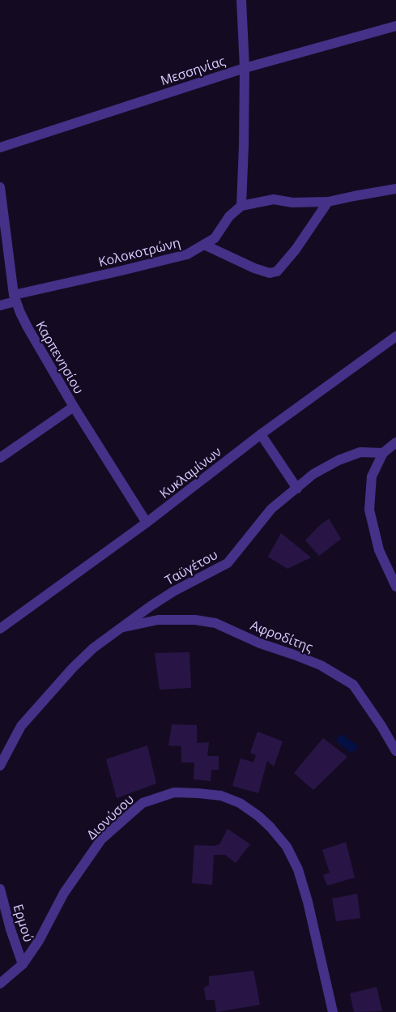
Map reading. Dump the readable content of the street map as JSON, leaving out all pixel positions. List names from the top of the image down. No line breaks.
{"streets":{"street":["Μεσσηνίας","Κολοκοτρώνη","Καρπενησίου","Κυκλαμίνων","Ταϋγέτου","Αφροδίτης","Διονύσου","Ερμού"]},"crossings":[["Κολοκοτρώνη","Καρπενησίου"],["Καρπενησίου","Κυκλαμίνων"],["Ταϋγέτου","Αφροδίτης"],["Διονύσου","Ερμού"]]}
